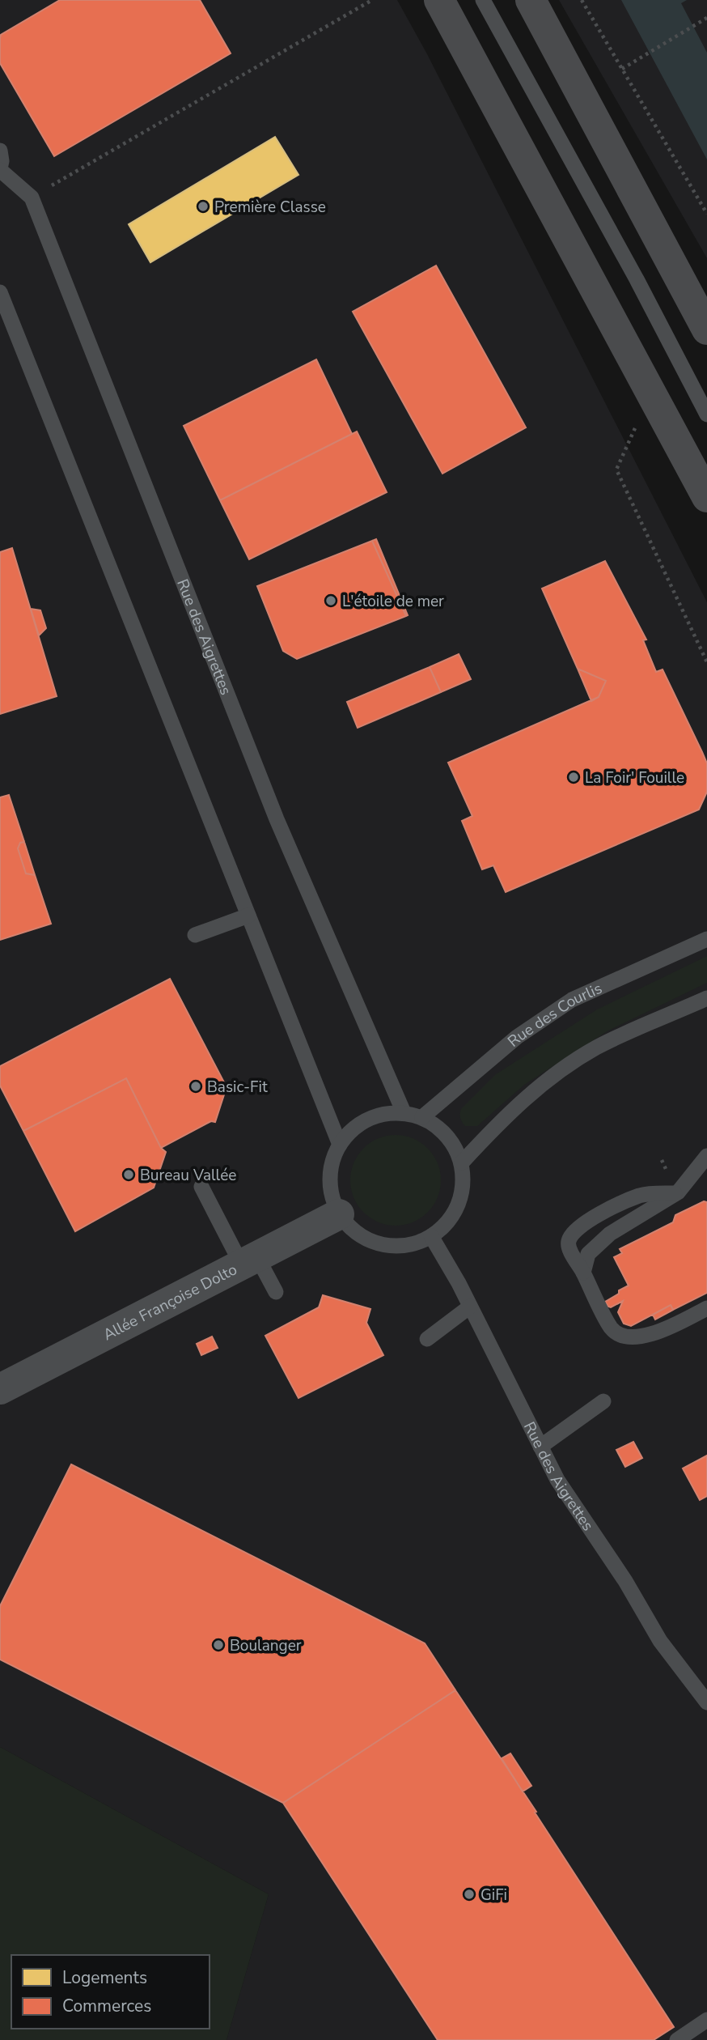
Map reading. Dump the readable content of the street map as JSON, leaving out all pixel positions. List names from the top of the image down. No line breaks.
{"streets":{"street":["Allée Françoise Dolto"],"lane":["Rue des Aigrettes","Rue des Courlis"]},"crossings":[["Rue des Aigrettes","Rue des Courlis"],["Rue des Aigrettes","Allée Françoise Dolto"],["Rue des Courlis","Allée Françoise Dolto"]],"places":["Première Classe","L'étoile de mer","La Foir' Fouille","Basic-Fit","Bureau Vallée","Boulanger","GiFi"],"legend":["Logements","Commerces"]}
